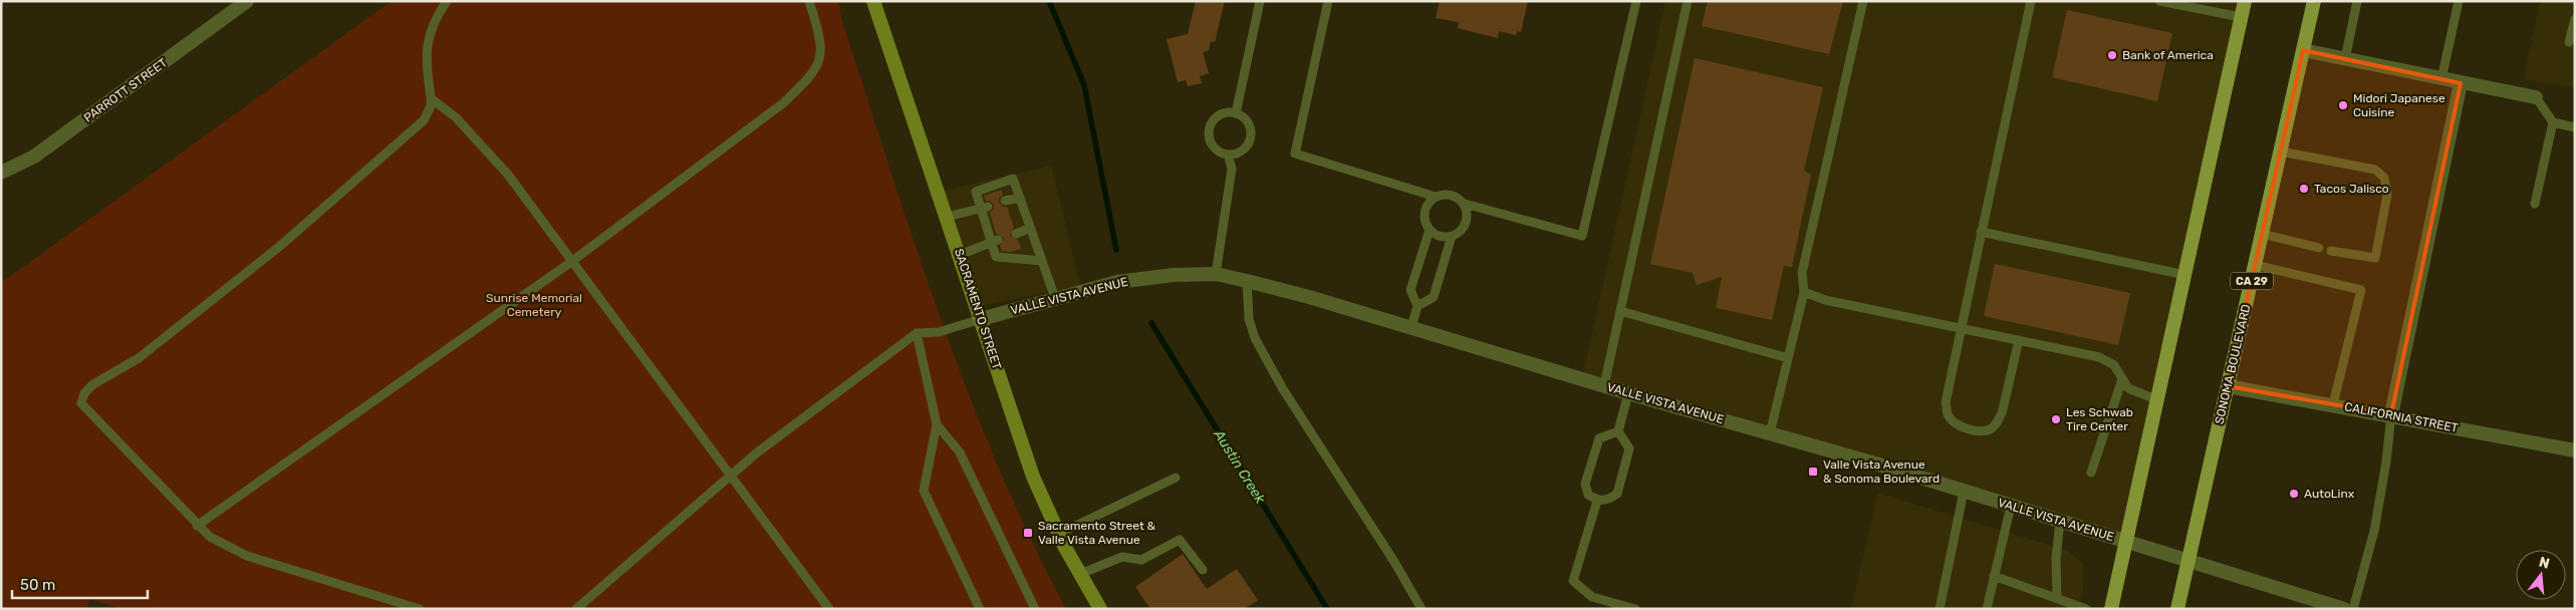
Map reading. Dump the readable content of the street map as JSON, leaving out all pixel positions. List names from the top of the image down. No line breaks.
{"streets":{"main road":["CA 29","SACRAMENTO STREET","SONOMA BOULEVARD"],"street":["PARROTT STREET","VALLE VISTA AVENUE","CALIFORNIA STREET"]},"crossings":[["VALLE VISTA AVENUE","SACRAMENTO STREET"],["VALLE VISTA AVENUE","SONOMA BOULEVARD"],["SONOMA BOULEVARD","CALIFORNIA STREET"]],"water":["Austin Creek"],"parks":["Sunrise Memorial Cemetery"],"places":{"other":["Bank of America","Midori Japanese Cuisine","Tacos Jalisco","Les Schwab Tire Center","AutoLinx"],"transit":["Valle Vista Avenue & Sonoma Boulevard","Sacramento Street & Valle Vista Avenue"]},"scale_bar":"50 m","north":"top"}
